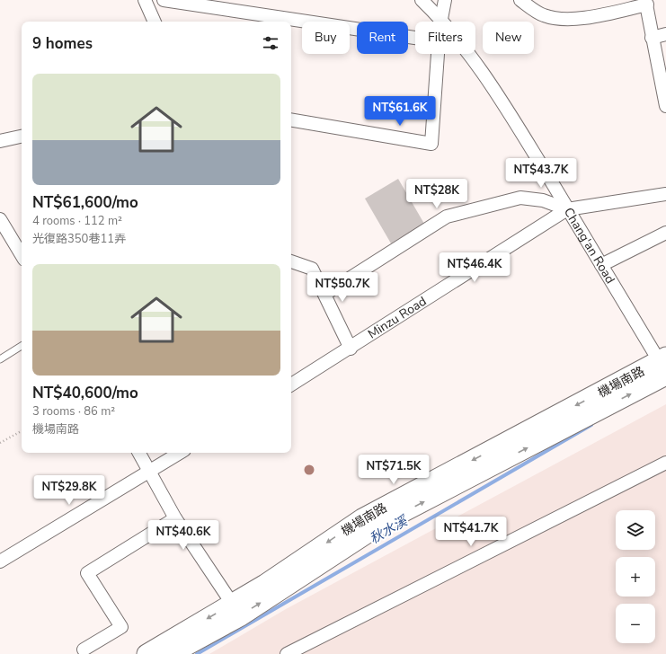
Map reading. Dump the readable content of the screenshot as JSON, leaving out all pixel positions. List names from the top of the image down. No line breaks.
{"streets":{"street":["Chang'an Road","Minzu Road","機場南路"]},"crossings":[["Chang'an Road","Minzu Road"],["Chang'an Road","機場南路"]],"water":["秋水溪"],"page":{"chip":["Buy","Rent","Filters","New"],"heading":"9 homes","list":[{"name":"NT$61,600/mo","note":"4 rooms · 112 m² · 光復路350巷11弄"},{"name":"NT$40,600/mo","note":"3 rooms · 86 m² · 機場南路"}],"price":["NT$61.6K","NT$43.7K","NT$28K","NT$46.4K","NT$50.7K","NT$71.5K","NT$29.8K","NT$41.7K","NT$40.6K"],"map_buttons":["+","−"]}}
